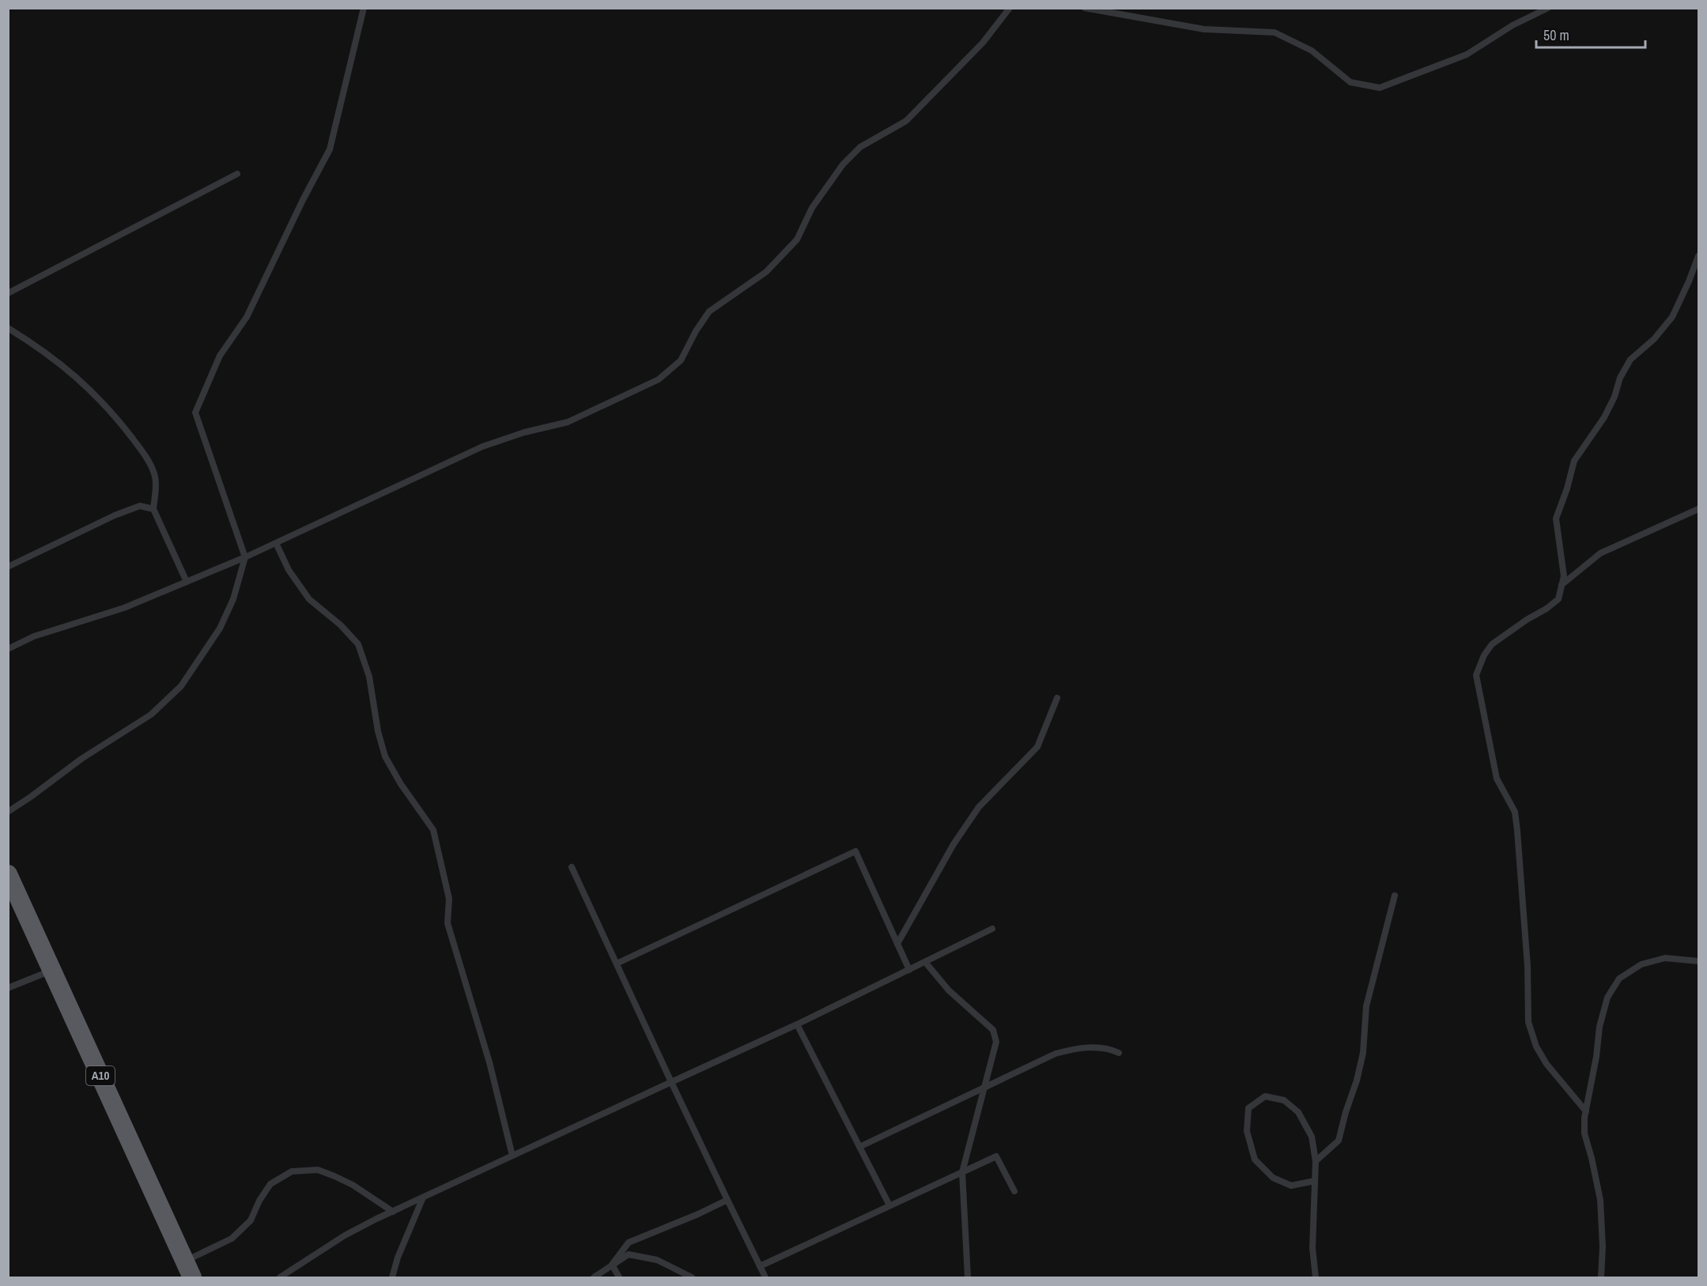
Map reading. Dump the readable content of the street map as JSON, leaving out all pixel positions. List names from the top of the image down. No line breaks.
{"streets":{"highway":["A10"]},"scale_bar":"50 m"}
